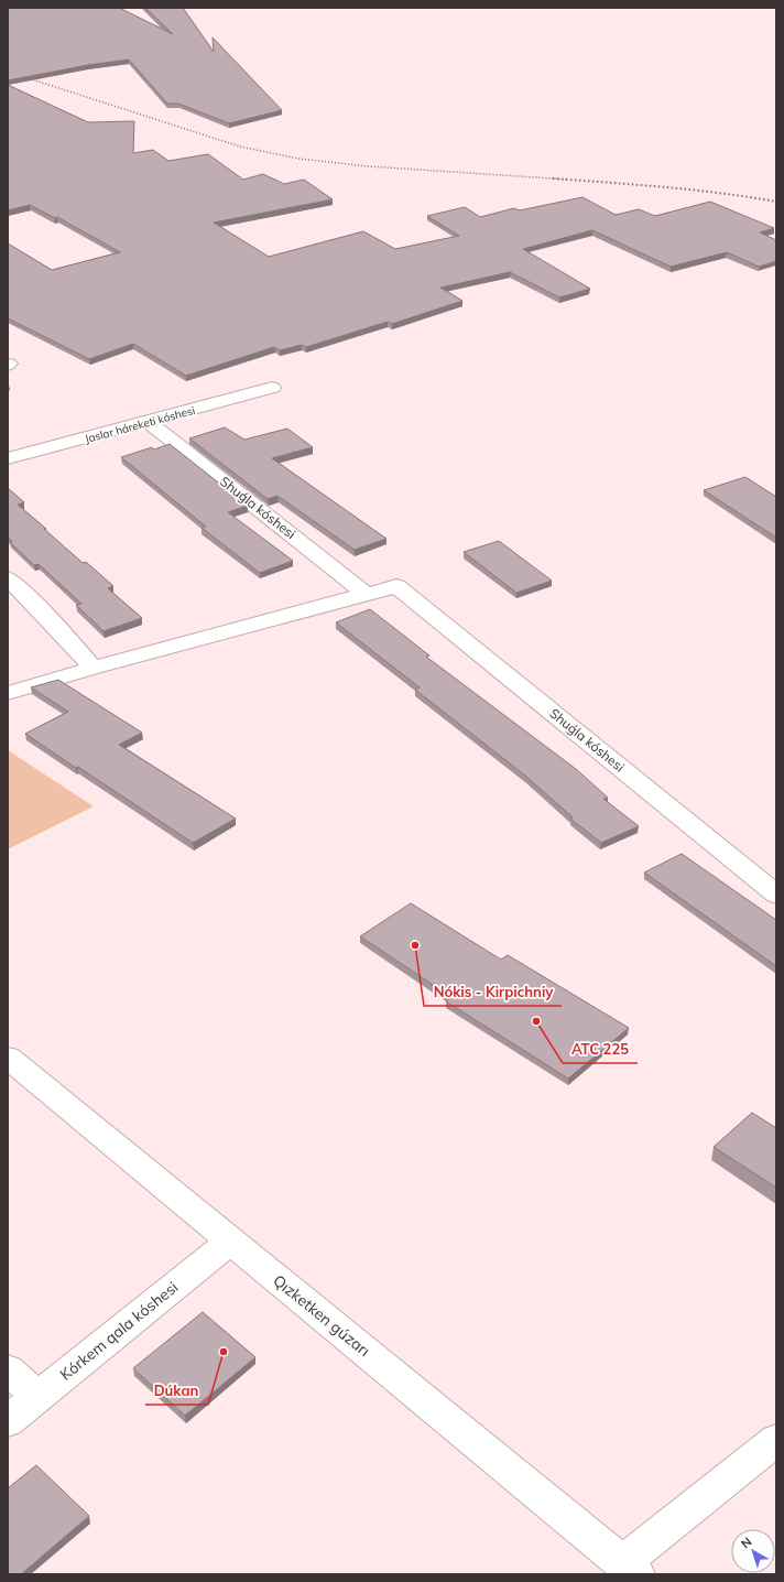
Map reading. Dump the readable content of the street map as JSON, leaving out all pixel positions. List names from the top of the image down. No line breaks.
{"streets":{"street":["Jaslar háreketi kóshesi","Shuǵla kóshesi","Qızketken gúzarı","Kórkem qala kóshesi"]},"crossings":[["Jaslar háreketi kóshesi","Shuǵla kóshesi"],["Qızketken gúzarı","Kórkem qala kóshesi"]],"places":["Nókis - Kirpichniy","АТС 225","Dúkan"],"north":"top left"}
